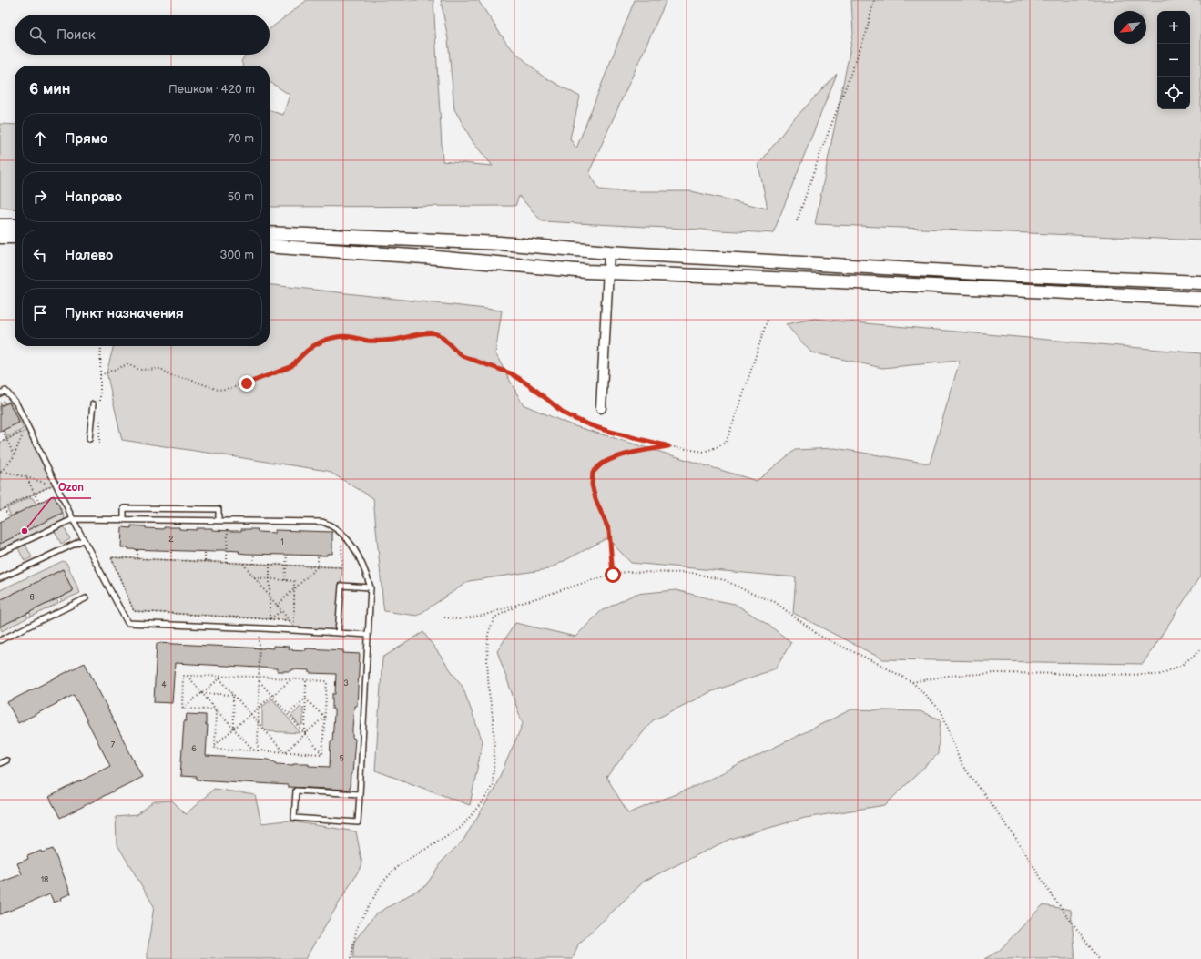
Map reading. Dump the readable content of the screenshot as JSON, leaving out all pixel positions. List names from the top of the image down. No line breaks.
{"places":["Ozon"],"house_numbers":["2","1","8","3","4","7","6","5","18"],"north":"bottom left","page":{"map_buttons":["+","−"],"search":"Поиск","heading":["6 мин","Пешком · 420 m"],"list":[["Прямо","70 m"],["Направо","50 m"],["Налево","300 m"],"Пункт назначения"]}}
